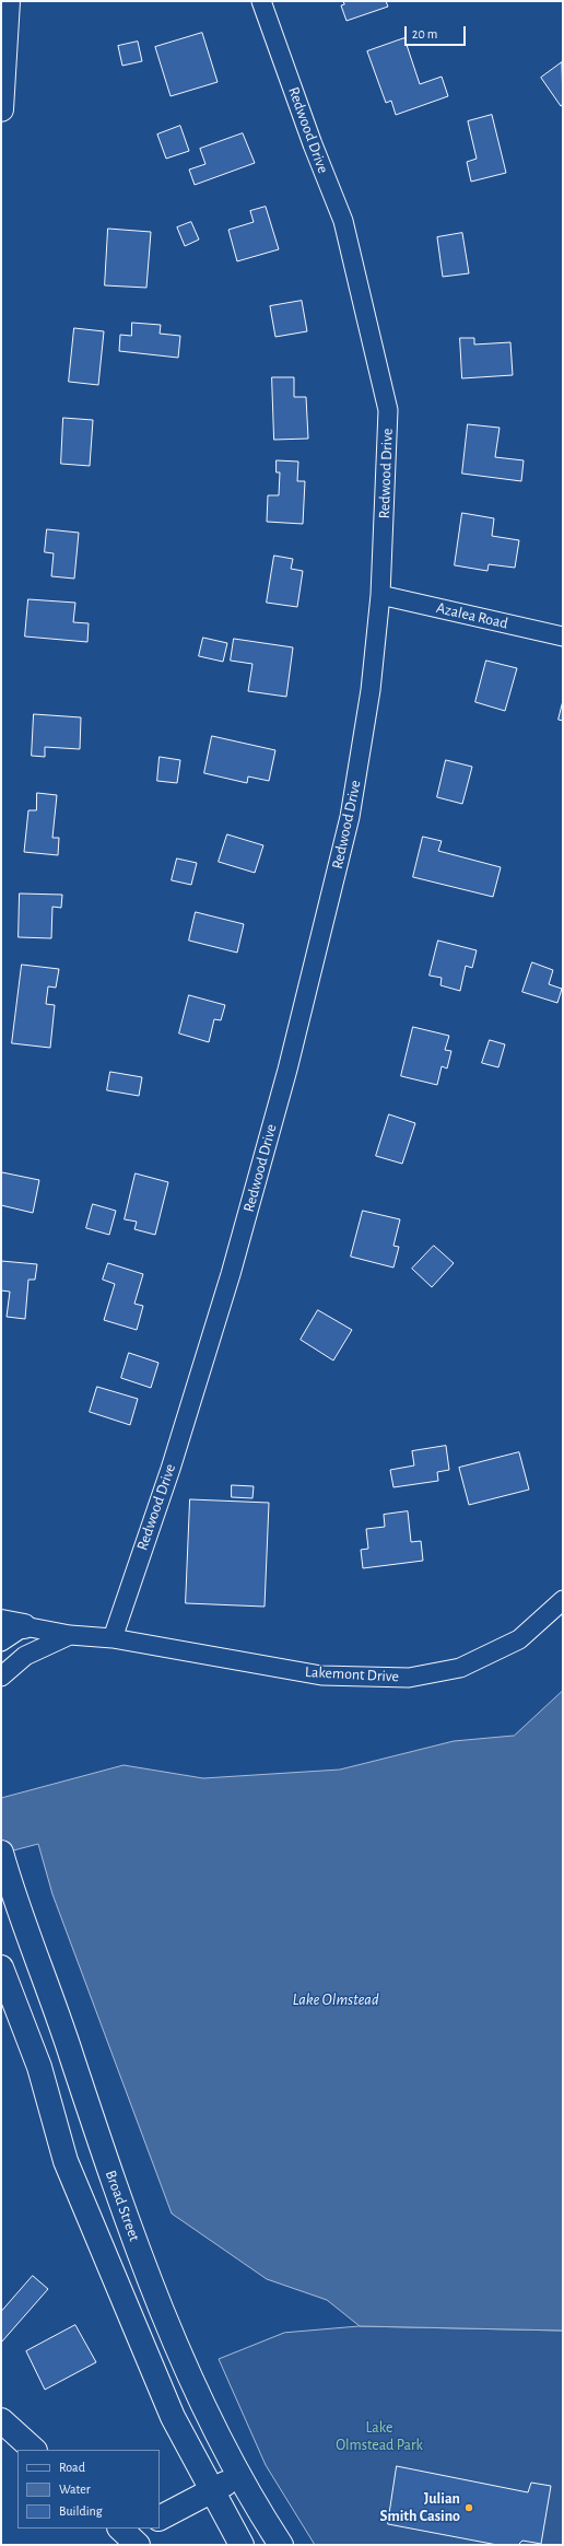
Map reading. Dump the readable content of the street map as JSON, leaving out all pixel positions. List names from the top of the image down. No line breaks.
{"streets":{"main road":["Broad Street"],"street":["Redwood Drive","Azalea Road","Lakemont Drive"]},"crossings":[["Redwood Drive","Azalea Road"],["Redwood Drive","Lakemont Drive"]],"water":["Lake Olmstead"],"parks":["Lake Olmstead Park"],"places":["Julian Smith Casino"],"legend":["Road","Water","Building"],"scale_bar":"20 m"}
